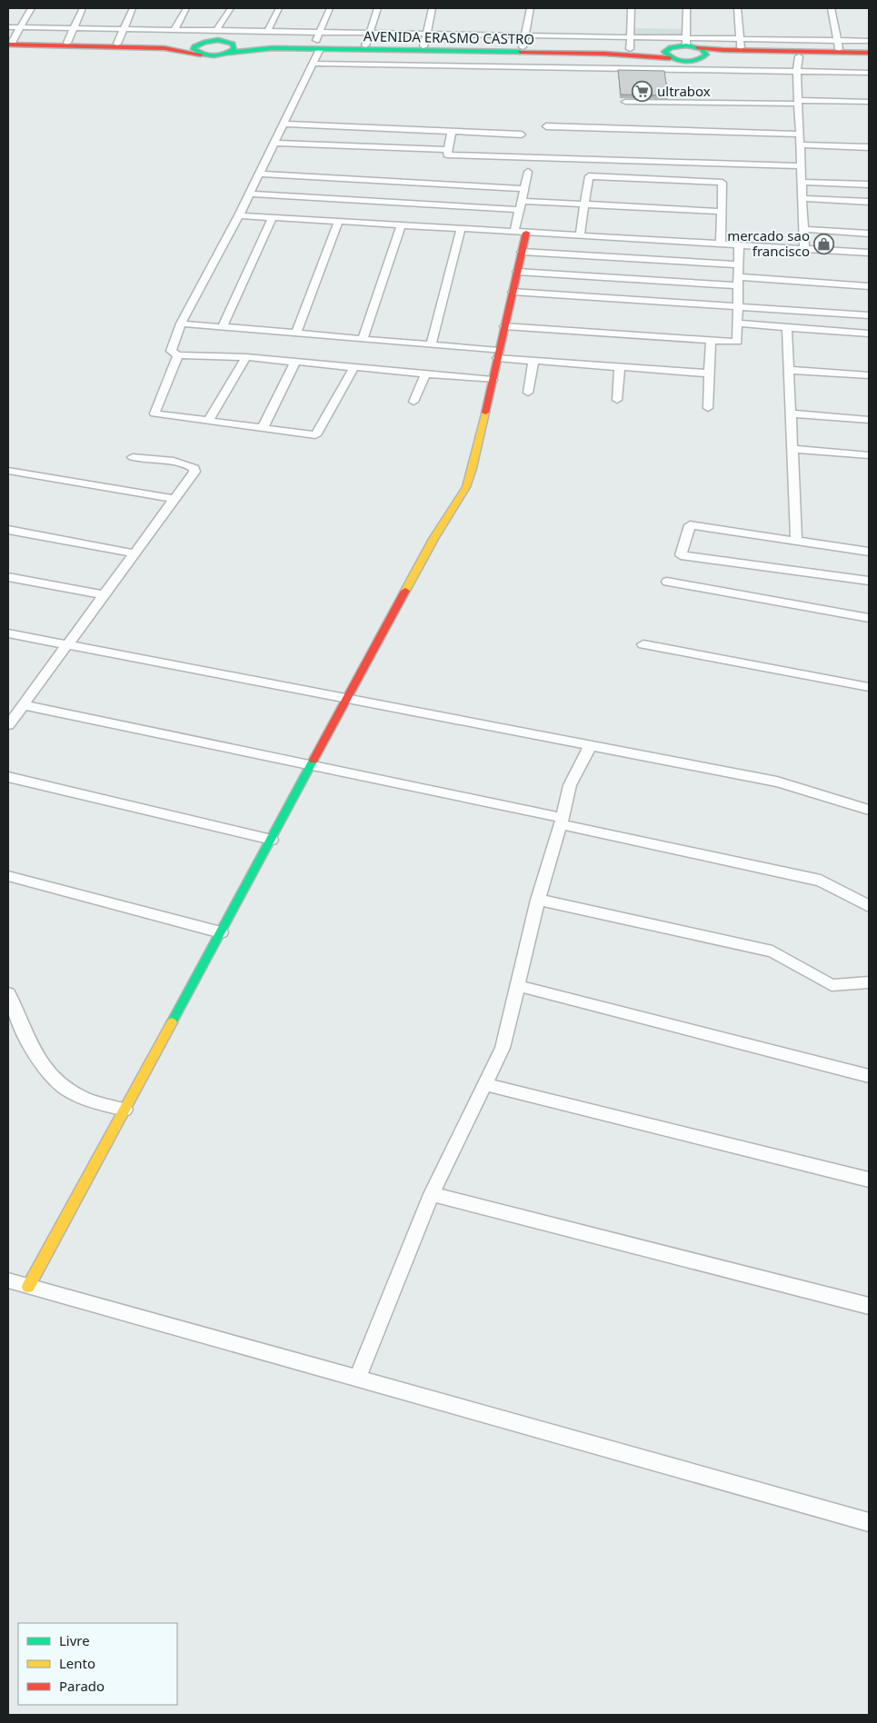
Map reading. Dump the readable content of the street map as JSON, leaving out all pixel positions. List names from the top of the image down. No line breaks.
{"streets":{"main road":["AVENIDA ERASMO CASTRO"]},"places":{"supermarket":["ultrabox"],"shop":["mercado sao francisco"]},"legend":["Livre","Lento","Parado"]}
